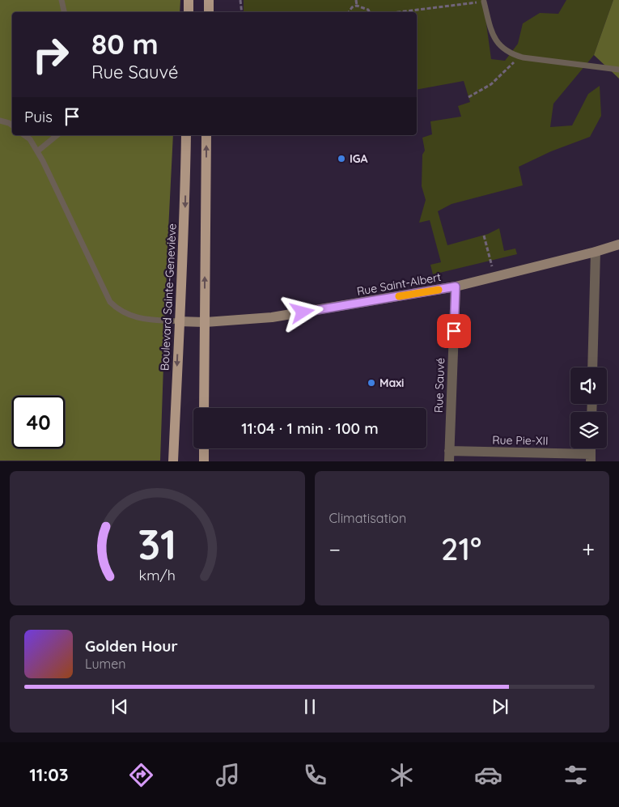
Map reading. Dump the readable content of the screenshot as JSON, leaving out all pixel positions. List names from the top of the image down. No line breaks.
{"streets":{"main road":["Boulevard Sainte-Geneviève"],"street":["Rue Saint-Albert","Rue Sauvé","Rue Pie-XII"]},"crossings":[["Rue Saint-Albert","Boulevard Sainte-Geneviève"],["Rue Saint-Albert","Rue Sauvé"],["Rue Sauvé","Rue Pie-XII"]],"places":["IGA","Maxi"],"page":{"turn":["80 m","Rue Sauvé"],"then":"Puis","limit":"40","trip":"11:04 · 1 min · 100 m","tile":"Climatisation","heat":["−","21°","+"],"song":["Golden Hour","Lumen"],"tabs":"11:03","gauge":["31","km/h"]}}
